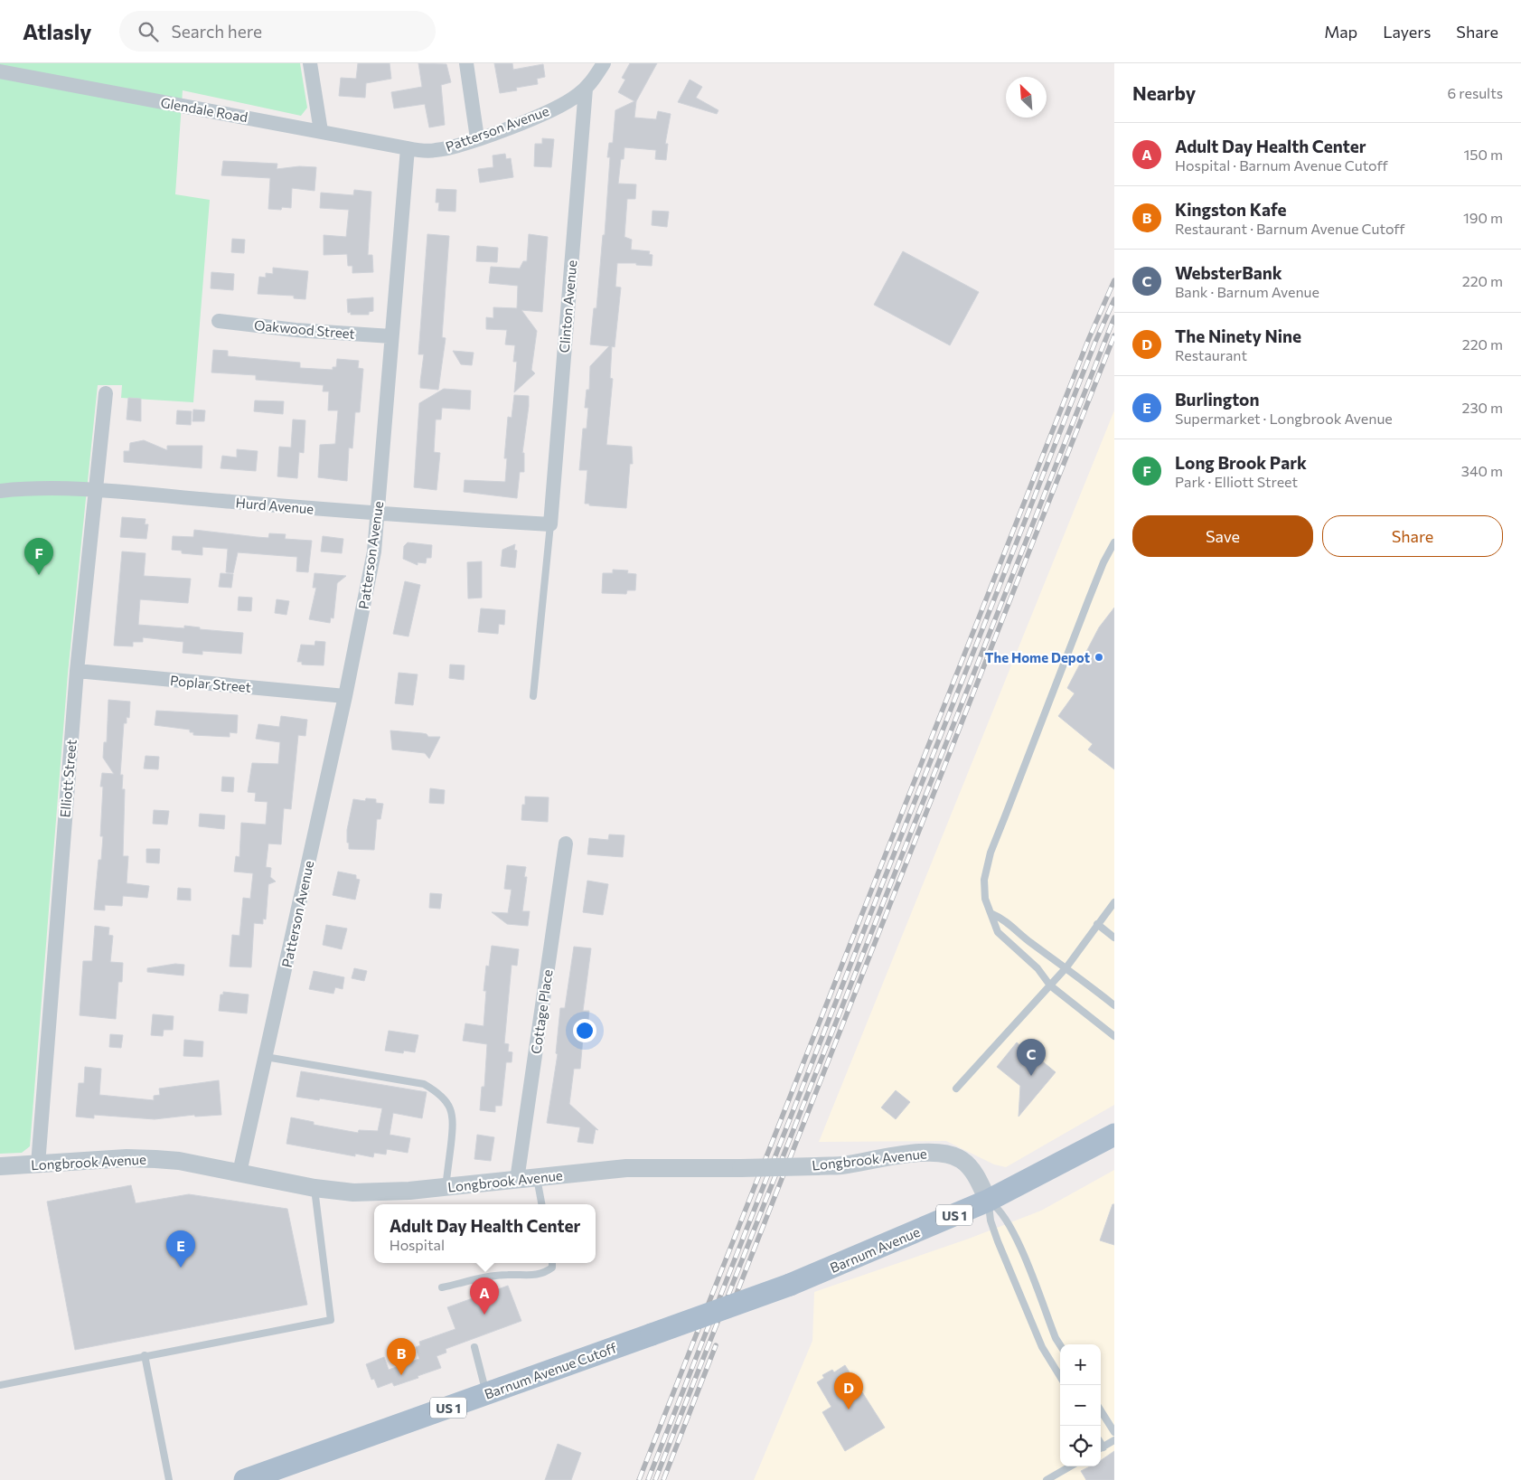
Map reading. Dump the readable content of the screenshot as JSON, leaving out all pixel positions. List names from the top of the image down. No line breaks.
{"streets":{"main road":["US 1","Barnum Avenue","Barnum Avenue Cutoff"],"street":["Glendale Road","Patterson Avenue","Clinton Avenue","Oakwood Street","Hurd Avenue","Poplar Street","Elliott Street","Cottage Place","Longbrook Avenue"]},"crossings":[["Glendale Road","Patterson Avenue"],["Patterson Avenue","Clinton Avenue"],["Patterson Avenue","Oakwood Street"],["Patterson Avenue","Hurd Avenue"],["Patterson Avenue","Poplar Street"],["Patterson Avenue","Longbrook Avenue"],["Clinton Avenue","Hurd Avenue"],["Hurd Avenue","Elliott Street"],["Poplar Street","Elliott Street"],["Elliott Street","Longbrook Avenue"],["Cottage Place","Longbrook Avenue"],["Longbrook Avenue","Barnum Avenue"],["Barnum Avenue","Barnum Avenue Cutoff"]],"places":["The Home Depot"],"north":"top left","page":{"header":"Atlasly","search":"Search here","nav":["Map","Layers","Share"],"heading":["Nearby","6 results"],"list":[{"mark":"A","name":"Adult Day Health Center","note":"Hospital · Barnum Avenue Cutoff","value":"150 m"},{"mark":"B","name":"Kingston Kafe","note":"Restaurant · Barnum Avenue Cutoff","value":"190 m"},{"mark":"C","name":"WebsterBank","note":"Bank · Barnum Avenue","value":"220 m"},{"mark":"D","name":"The Ninety Nine","note":"Restaurant","value":"220 m"},{"mark":"E","name":"Burlington","note":"Supermarket · Longbrook Avenue","value":"230 m"},{"mark":"F","name":"Long Brook Park","note":"Park · Elliott Street","value":"340 m"}],"buttons":["Save","Share"],"pins":["F","C","E","A","B","D"],"popup":["Adult Day Health Center","Hospital"],"map_buttons":["+","−"]}}
